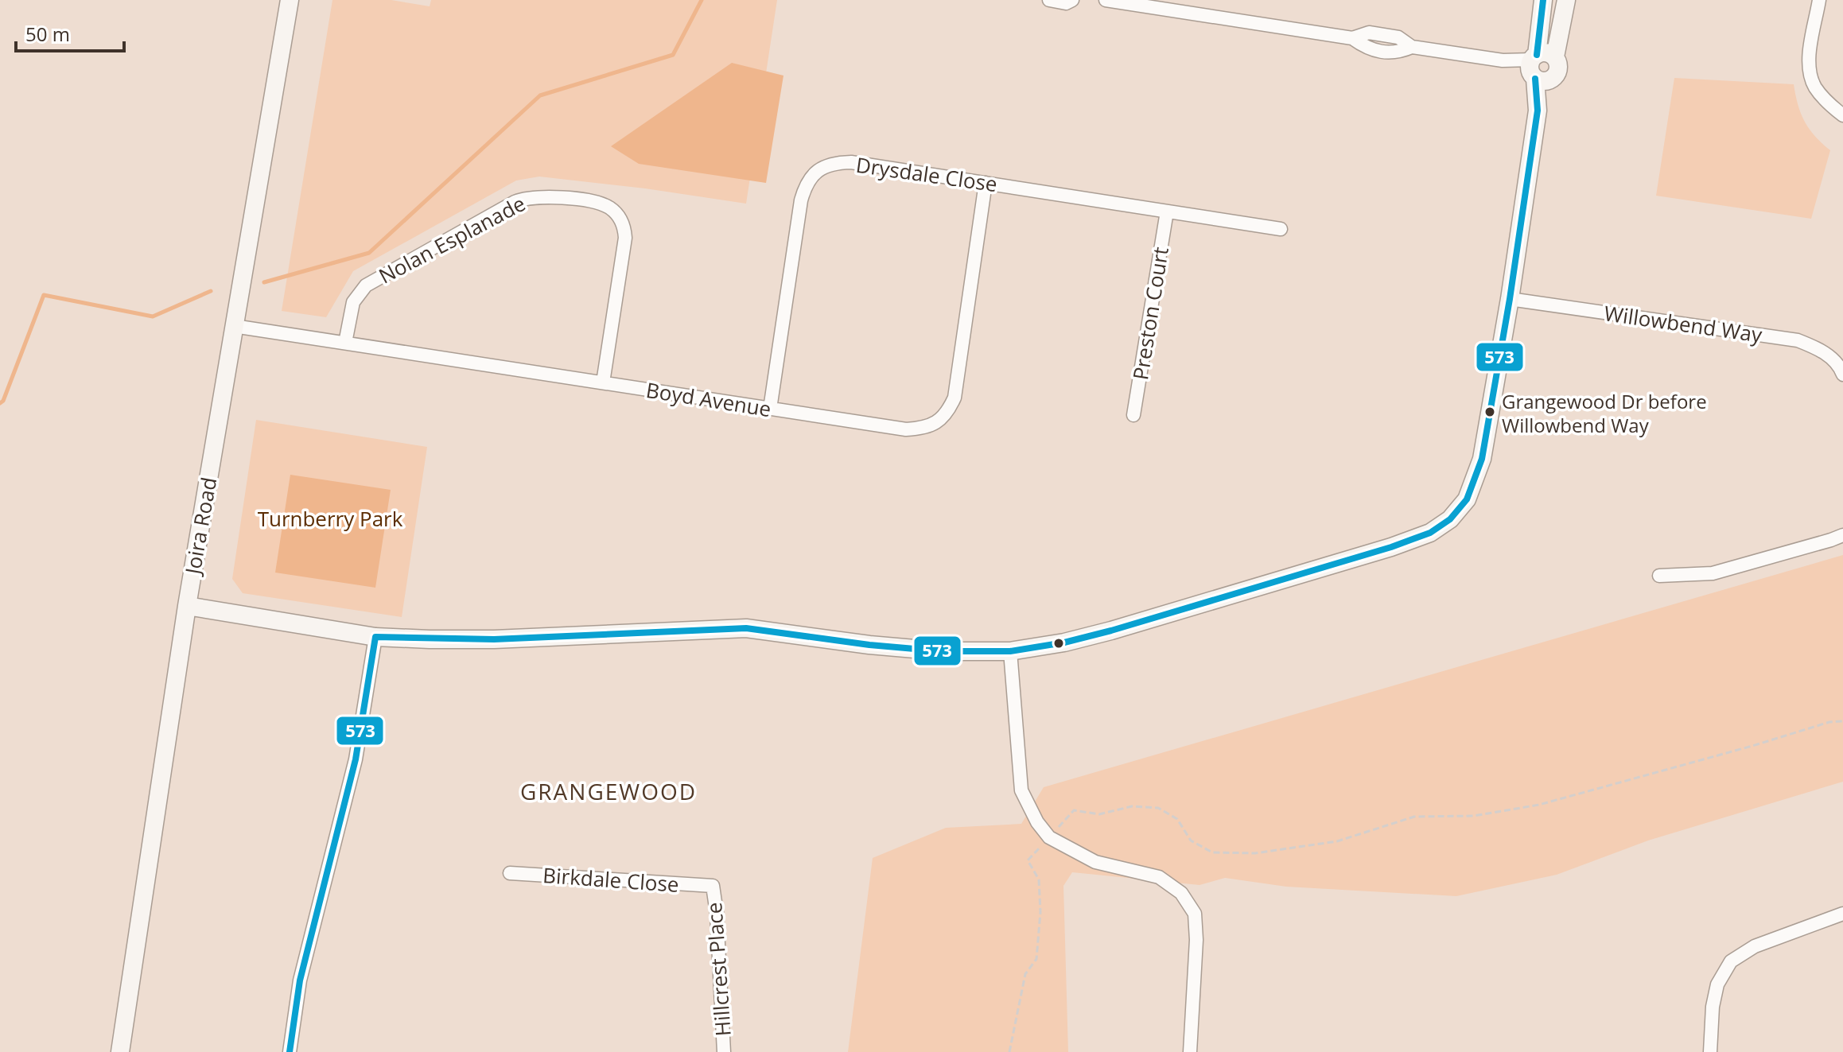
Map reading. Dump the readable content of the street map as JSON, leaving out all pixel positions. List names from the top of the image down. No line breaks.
{"streets":{"street":["Drysdale Close","Nolan Esplanade","Preston Court","Willowbend Way","Boyd Avenue","Joira Road","Birkdale Close","Hillcrest Place"]},"crossings":[["Drysdale Close","Preston Court"],["Drysdale Close","Boyd Avenue"],["Nolan Esplanade","Boyd Avenue"],["Boyd Avenue","Joira Road"],["Birkdale Close","Hillcrest Place"]],"districts":["GRANGEWOOD"],"parks":["Turnberry Park"],"places":["Grangewood Dr before Willowbend Way"],"lines":["transit line 573"],"scale_bar":"50 m"}
